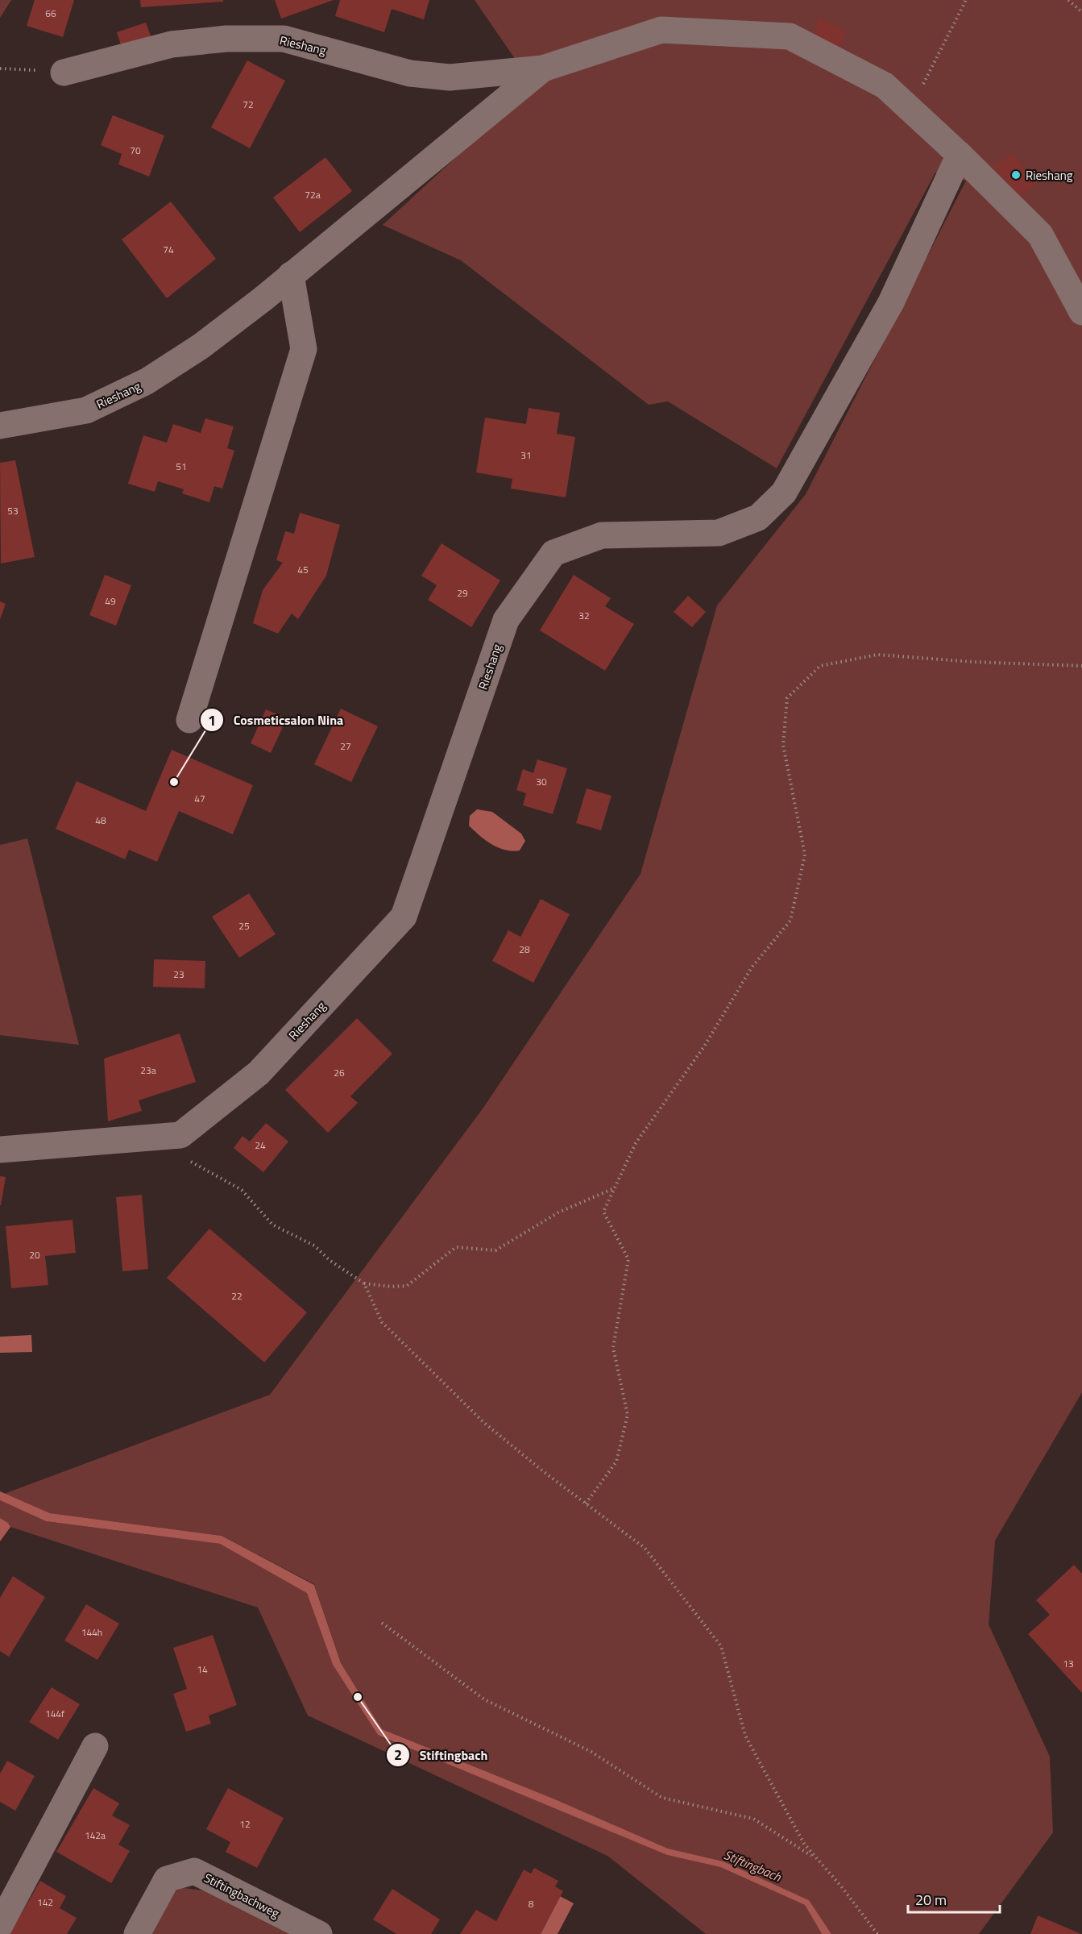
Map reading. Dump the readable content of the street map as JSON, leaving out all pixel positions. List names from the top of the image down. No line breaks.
{"streets":{"street":["Rieshang","Stiftingbachweg"]},"water":["Stiftingbach"],"places":["Rieshang","Cosmeticsalon Nina","Stiftingbach"],"house_numbers":["66","72","70","72a","74","31","51","53","45","29","49","32","27","30","47","48","25","28","23","23a","26","24","20","22","144h","13","14","144f","12","142a","142","8"],"scale_bar":"20 m"}
